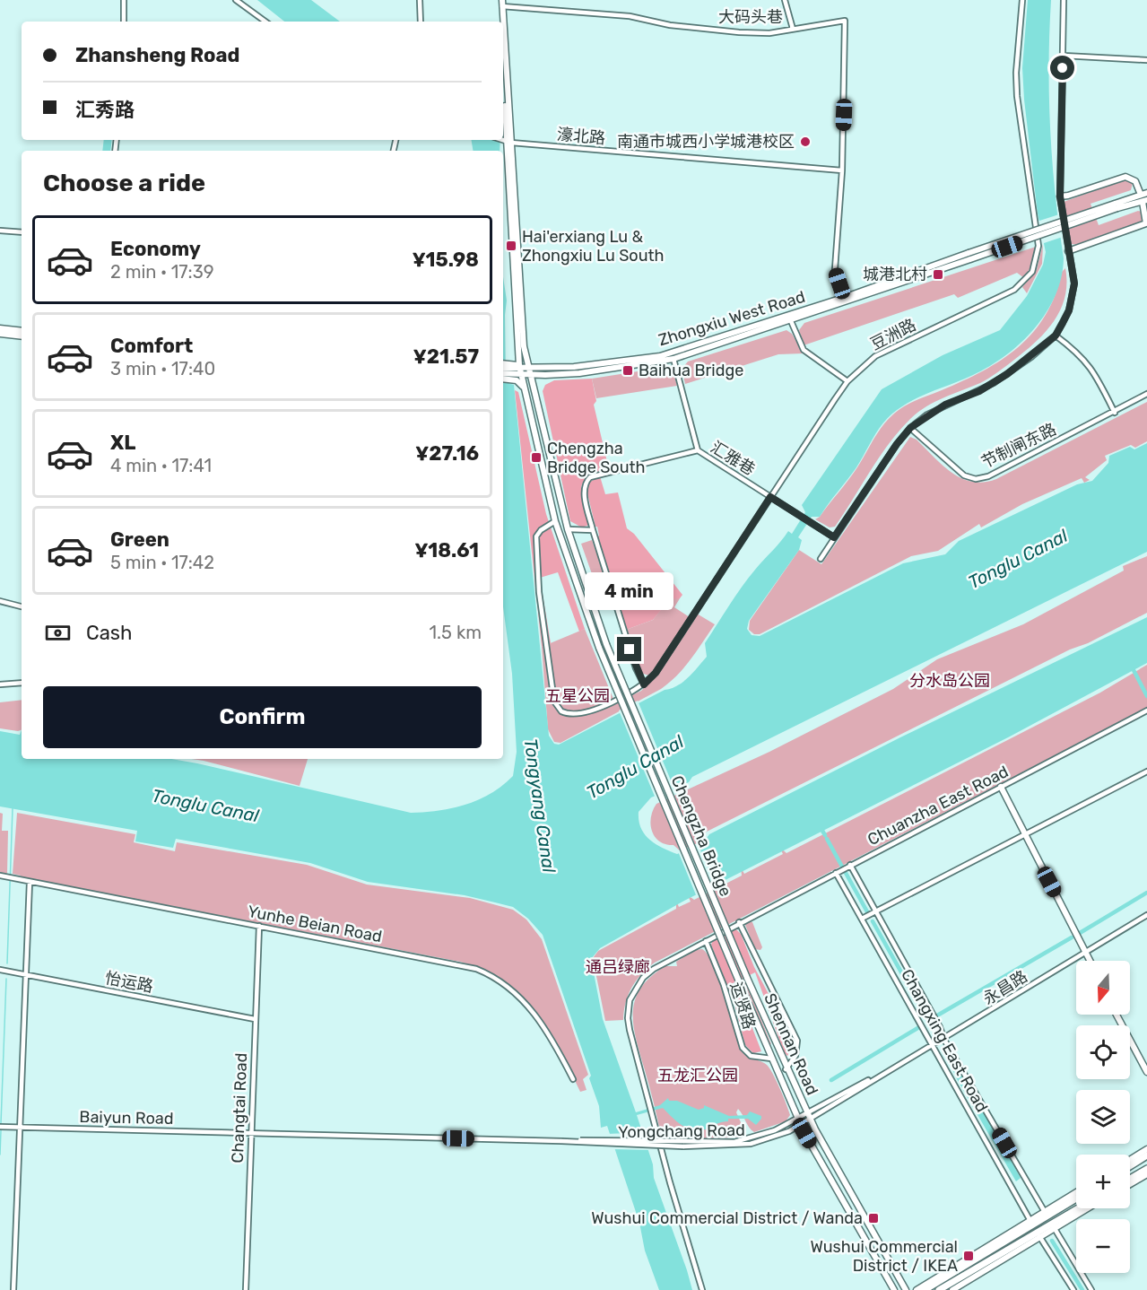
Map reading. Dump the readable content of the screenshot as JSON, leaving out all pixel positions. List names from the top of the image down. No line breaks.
{"streets":{"main road":["Zhongxiu West Road","Chengzha Bridge","Shennan Road"],"street":["大码头巷","濠北路","豆洲路","节制闸东路","汇雅巷","Chuanzha East Road","Yunhe Beian Road","怡运路","永昌路","运贤路","Changxing East Road","Changtai Road","Baiyun Road","Yongchang Road"]},"crossings":[["大码头巷","濠北路"],["大码头巷","Zhongxiu West Road"],["Zhongxiu West Road","汇雅巷"],["Zhongxiu West Road","Chengzha Bridge"],["豆洲路","汇雅巷"],["Chuanzha East Road","运贤路"],["Chuanzha East Road","Changxing East Road"],["Chengzha Bridge","Shennan Road"],["Yunhe Beian Road","Changtai Road"],["怡运路","Changtai Road"],["永昌路","Changxing East Road"],["永昌路","Yongchang Road"],["运贤路","Shennan Road"],["Shennan Road","Yongchang Road"],["Changtai Road","Baiyun Road"],["Changtai Road","Yongchang Road"],["Baiyun Road","Yongchang Road"]],"water":["Tonglu Canal","Tongyang Canal"],"parks":["分水岛公园","五星公园","通吕绿廊","五龙汇公园"],"places":{"other":["南通市城西小学城港校区"],"transit":["Hai'erxiang Lu & Zhongxiu Lu South","城港北村","Baihua Bridge","Chengzha Bridge South","Wushui Commercial District / Wanda","Wushui Commercial District / IKEA"]},"north":"bottom","page":{"banner":["Zhansheng Road","汇秀路"],"heading":"Choose a ride","list":[{"name":"Economy","note":"2 min · 17:39","value":"¥15.98"},{"name":"Comfort","note":"3 min · 17:40","value":"¥21.57"},{"name":"XL","note":"4 min · 17:41","value":"¥27.16"},{"name":"Green","note":"5 min · 17:42","value":"¥18.61"}],"bubble":"4 min","pay":["Cash","1.5 km"],"buttons":"Confirm","map_buttons":["+","−"]}}
